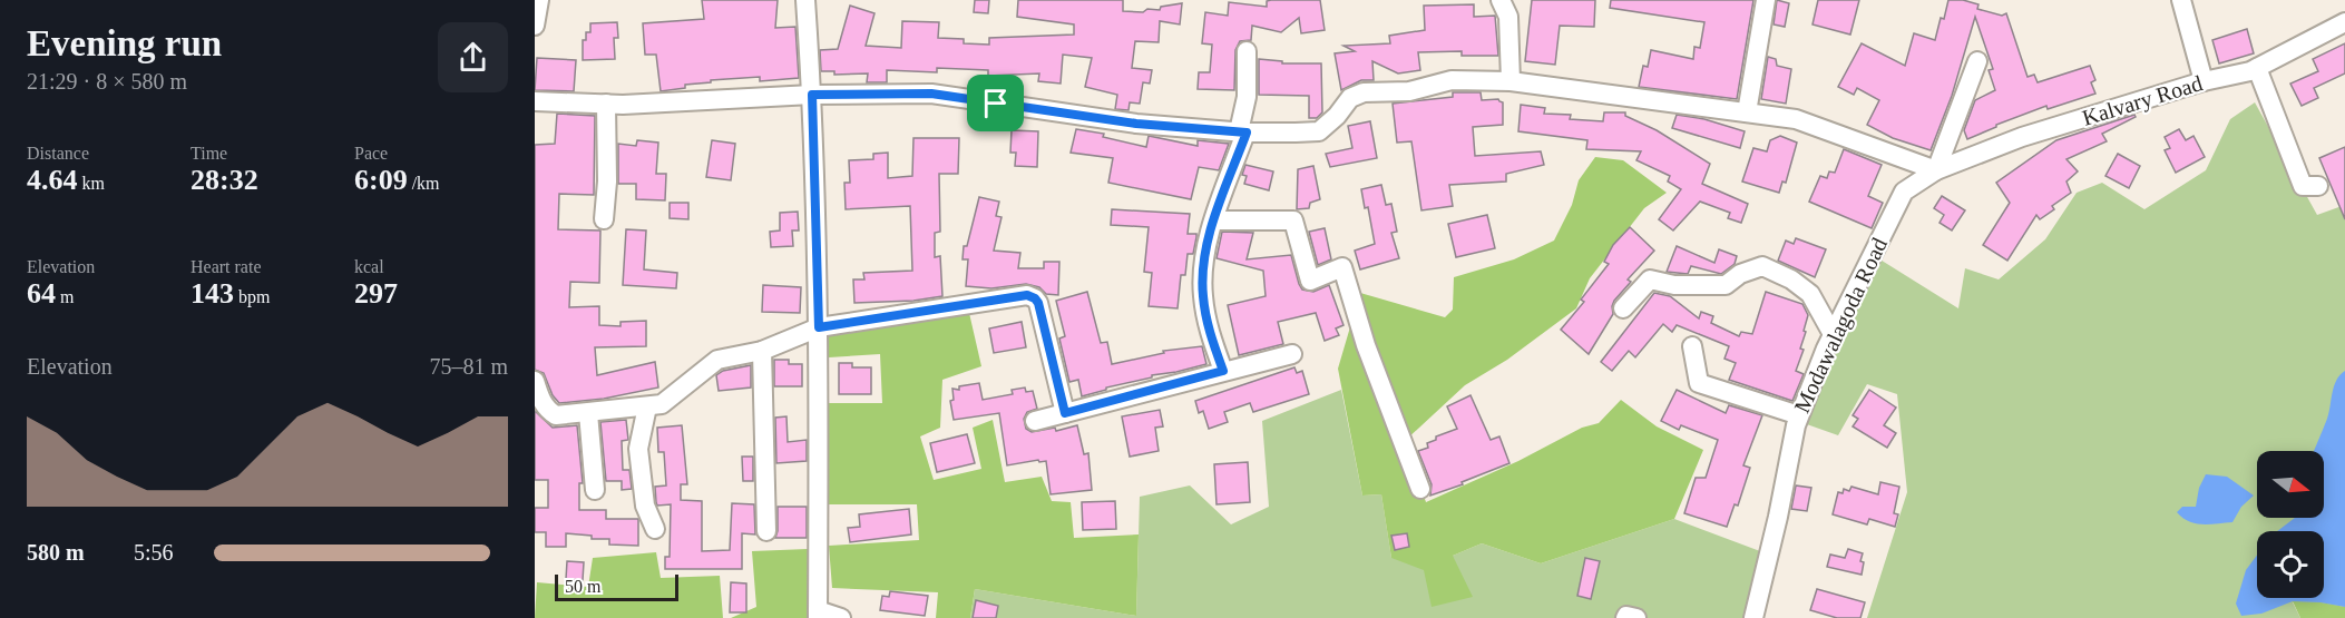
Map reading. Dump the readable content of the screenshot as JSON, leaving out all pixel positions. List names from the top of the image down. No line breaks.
{"streets":{"street":["Kalvary Road","Modawalagoda Road"]},"crossings":[["Kalvary Road","Modawalagoda Road"]],"scale_bar":"50 m","north":"right","page":{"heading":["Evening run","21:29 · 8 × 580 m"],"stats":[["Distance","4.64 km"],["Time","28:32"],["Pace","6:09 /km"],["Elevation","64 m"],["Heart rate","143 bpm"],["kcal","297"]],"chart":["Elevation","75–81 m"],"list":[{"name":"580 m","note":"5:56"}],"scale":"50 m"}}
